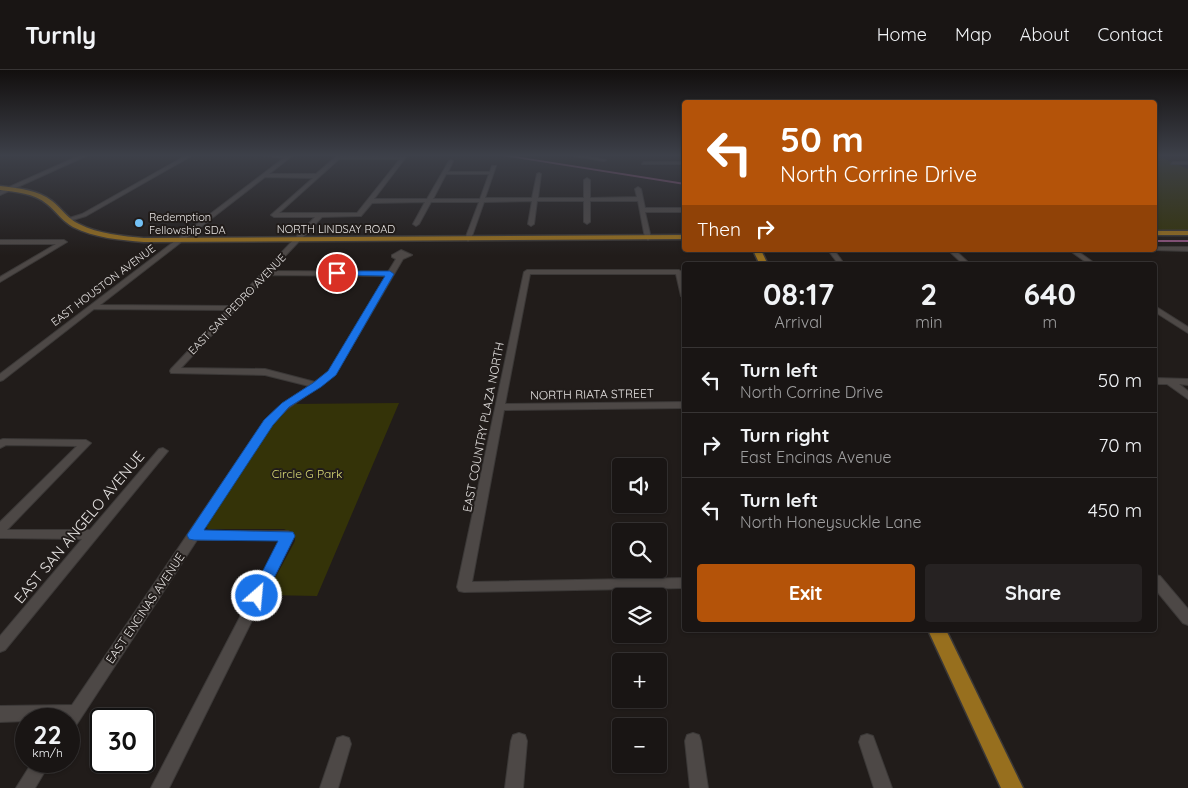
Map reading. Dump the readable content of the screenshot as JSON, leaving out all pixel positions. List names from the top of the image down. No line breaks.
{"streets":{"main road":["NORTH LINDSAY ROAD"],"street":["EAST HOUSTON AVENUE","EAST SAN PEDRO AVENUE","NORTH RIATA STREET","EAST COUNTRY PLAZA NORTH","EAST SAN ANGELO AVENUE","EAST ENCINAS AVENUE"]},"crossings":[["NORTH LINDSAY ROAD","EAST HOUSTON AVENUE"],["NORTH LINDSAY ROAD","EAST SAN PEDRO AVENUE"],["EAST SAN PEDRO AVENUE","EAST ENCINAS AVENUE"],["NORTH RIATA STREET","EAST COUNTRY PLAZA NORTH"]],"parks":["Circle G Park"],"places":["Redemption Fellowship SDA"],"page":{"header":"Turnly","nav":["Home","Map","About","Contact"],"turn":["50 m","North Corrine Drive"],"then":"Then","eta":["08:17","Arrival","2","min","640","m"],"list":[{"name":"Turn left","note":"North Corrine Drive","value":"50 m"},{"name":"Turn right","note":"East Encinas Avenue","value":"70 m"},{"name":"Turn left","note":"North Honeysuckle Lane","value":"450 m"}],"map_buttons":["+","−"],"buttons":["Exit","Share"],"speed":"22 km/h","limit":"30"}}
